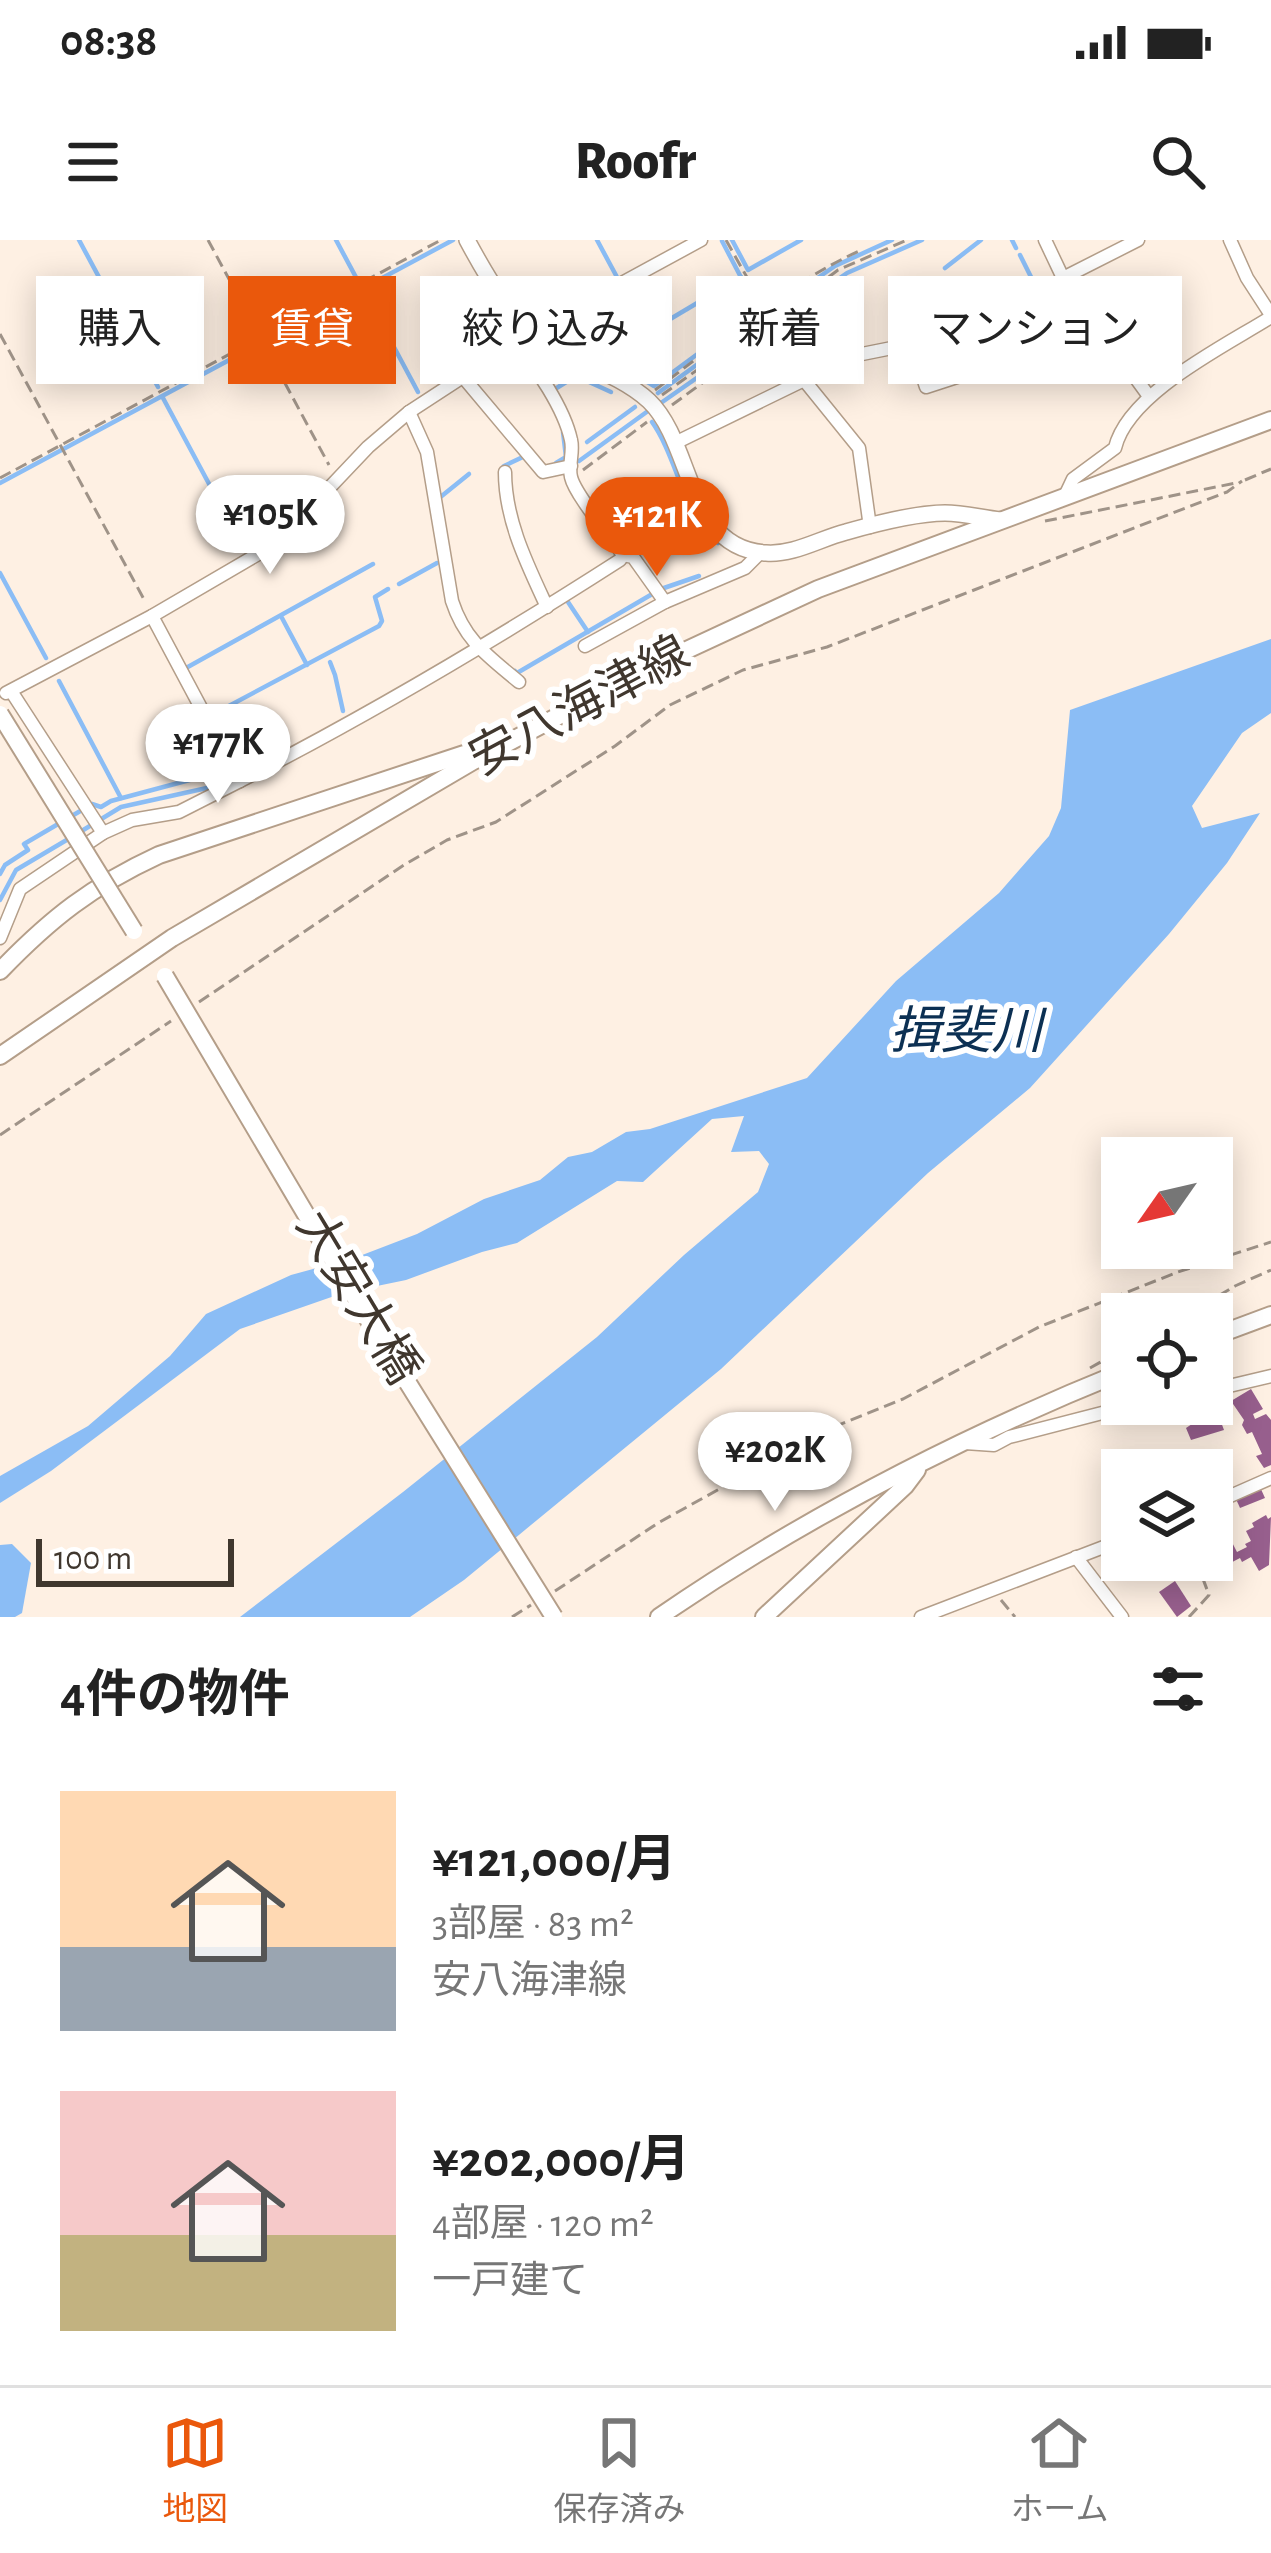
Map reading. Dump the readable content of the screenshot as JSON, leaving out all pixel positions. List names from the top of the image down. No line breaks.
{"streets":{"main road":["安八海津線","大安大橋"]},"crossings":[["安八海津線","大安大橋"]],"water":["揖斐川"],"scale_bar":"100 m","north":"bottom left","page":{"status":"08:38","header":"Roofr","chip":["購入","賃貸","絞り込み","新着","マンション"],"price":["¥105K","¥121K","¥177K","¥202K"],"scale":"100 m","heading":"4件の物件","list":[{"name":"¥121,000/月","note":"3部屋 · 83 m² · 安八海津線"},{"name":"¥202,000/月","note":"4部屋 · 120 m² · 一戸建て"}],"tabs":["地図","保存済み","ホーム"]}}
